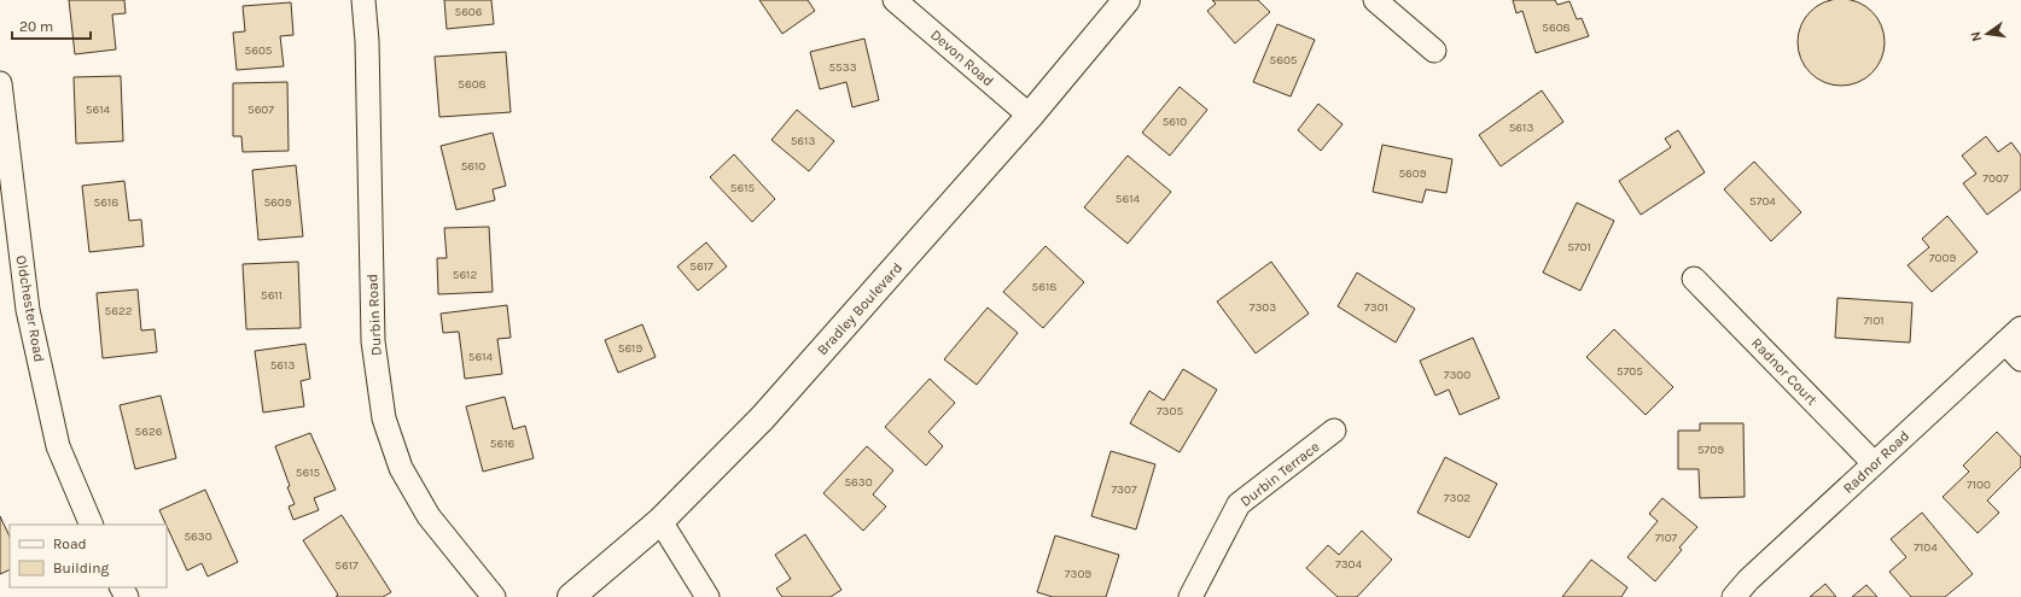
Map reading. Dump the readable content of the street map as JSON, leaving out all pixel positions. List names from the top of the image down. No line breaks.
{"streets":{"main road":["Bradley Boulevard"],"street":["Devon Road","Oldchester Road","Durbin Road","Radnor Court","Radnor Road","Durbin Terrace"]},"crossings":[["Devon Road","Bradley Boulevard"],["Radnor Court","Radnor Road"]],"house_numbers":["5606","5608","5605","5605","5533","5608","5614","5607","5610","5613","5613","5610","5609","7007","5615","5614","5704","5618","5609","5701","7009","5617","5612","5618","5611","7303","7301","5622","7101","5619","5614","5613","5705","7300","7305","5626","5616","5709","5615","5630","7100","7307","7302","5630","7107","7104","7304","5617","7309"],"legend":["Road","Building"],"scale_bar":"20 m","north":"left"}
